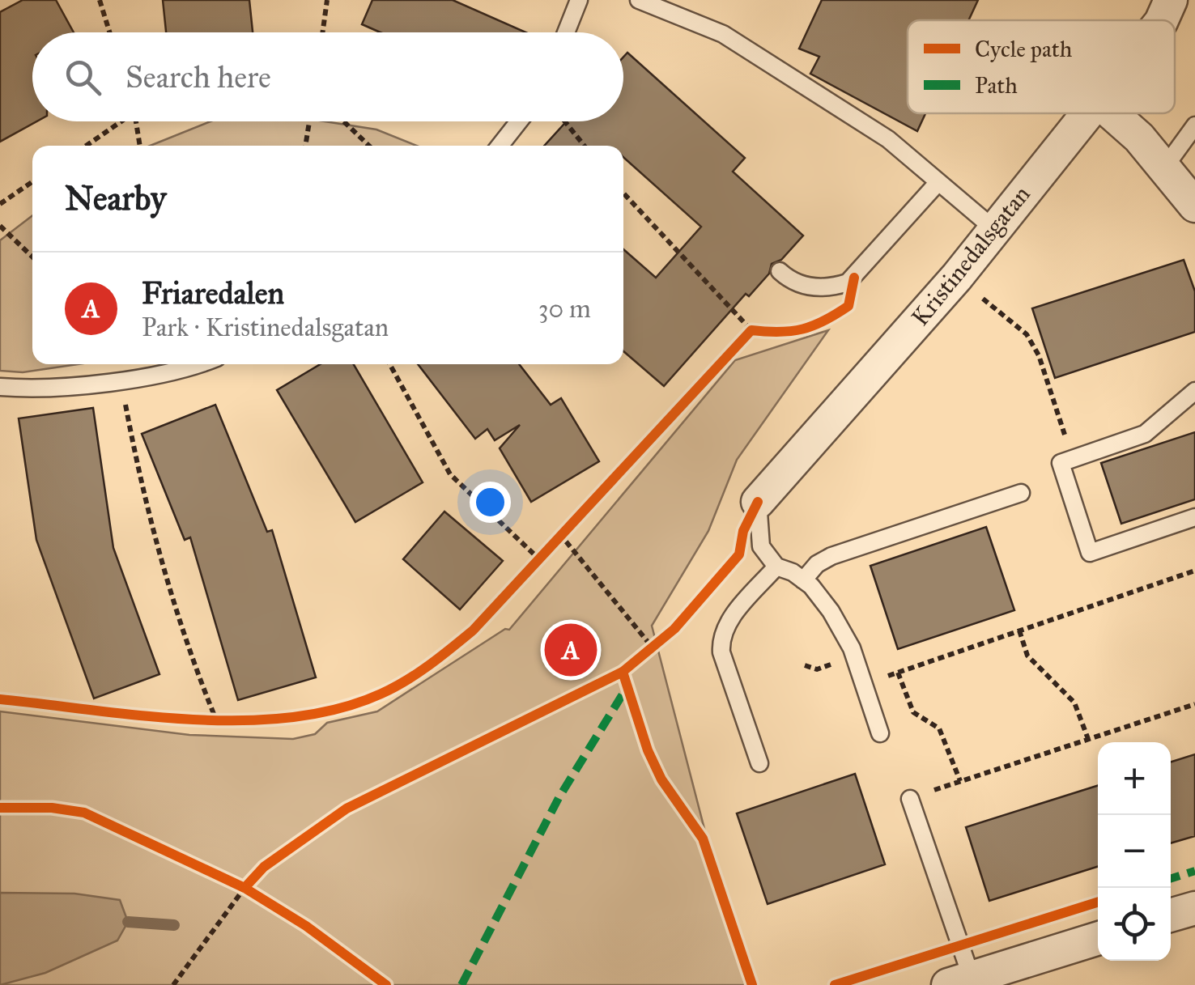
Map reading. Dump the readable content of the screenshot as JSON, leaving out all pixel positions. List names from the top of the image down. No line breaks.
{"streets":{"street":["Kristinedalsgatan"]},"legend":["Cycle path","Path"],"page":{"search":"Search here","heading":"Nearby","list":[{"mark":"A","name":"Friaredalen","note":"Park · Kristinedalsgatan","value":"30 m"}],"pins":"A","map_buttons":["+","−"]}}
